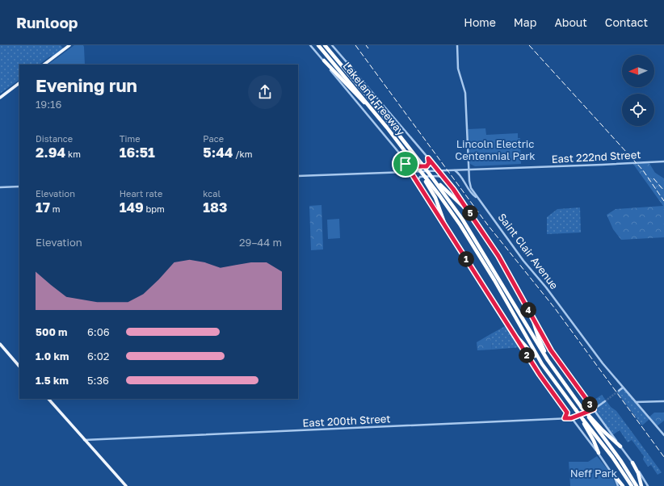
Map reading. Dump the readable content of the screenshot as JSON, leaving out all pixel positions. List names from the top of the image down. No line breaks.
{"streets":{"highway":["Lakeland Freeway"],"street":["East 222nd Street","Saint Clair Avenue","East 200th Street"]},"crossings":[["East 222nd Street","Saint Clair Avenue"]],"parks":["Lincoln Electric Centennial Park","Neff Park"],"north":"left","page":{"header":"Runloop","nav":["Home","Map","About","Contact"],"heading":["Evening run","19:16"],"stats":[["Distance","2.94 km"],["Time","16:51"],["Pace","5:44 /km"],["Elevation","17 m"],["Heart rate","149 bpm"],["kcal","183"]],"pins":["5","1","4","2","3"],"chart":["Elevation","29–44 m"],"list":[{"name":"500 m","note":"6:06"},{"name":"1.0 km","note":"6:02"},{"name":"1.5 km","note":"5:36"}]}}
